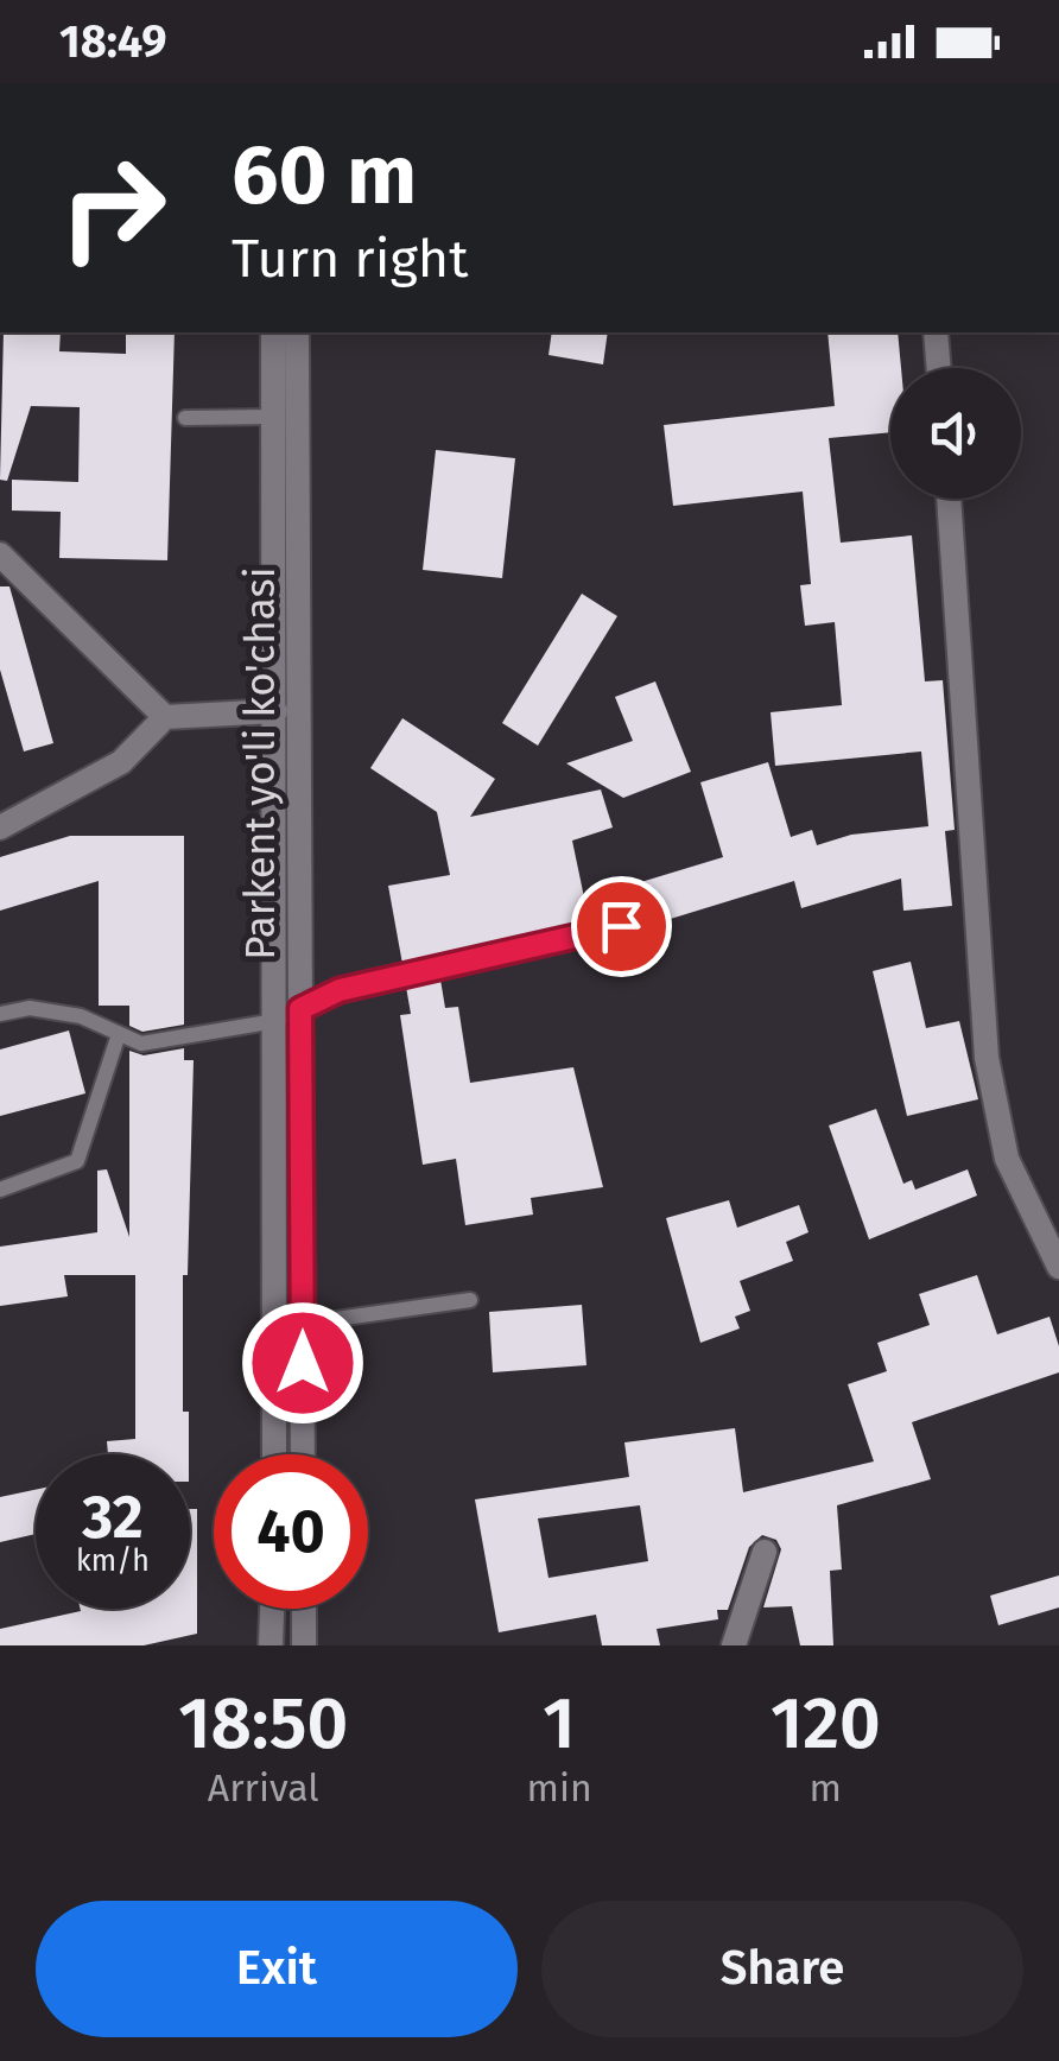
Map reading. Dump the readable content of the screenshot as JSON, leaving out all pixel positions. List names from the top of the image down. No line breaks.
{"streets":{"street":["Parkent yo'li ko'chasi"]},"page":{"status":"18:49","turn":["60 m","Turn right"],"speed":"32 km/h","limit":"40","eta":["18:50","Arrival","1","min","120","m"],"buttons":["Exit","Share"]}}
